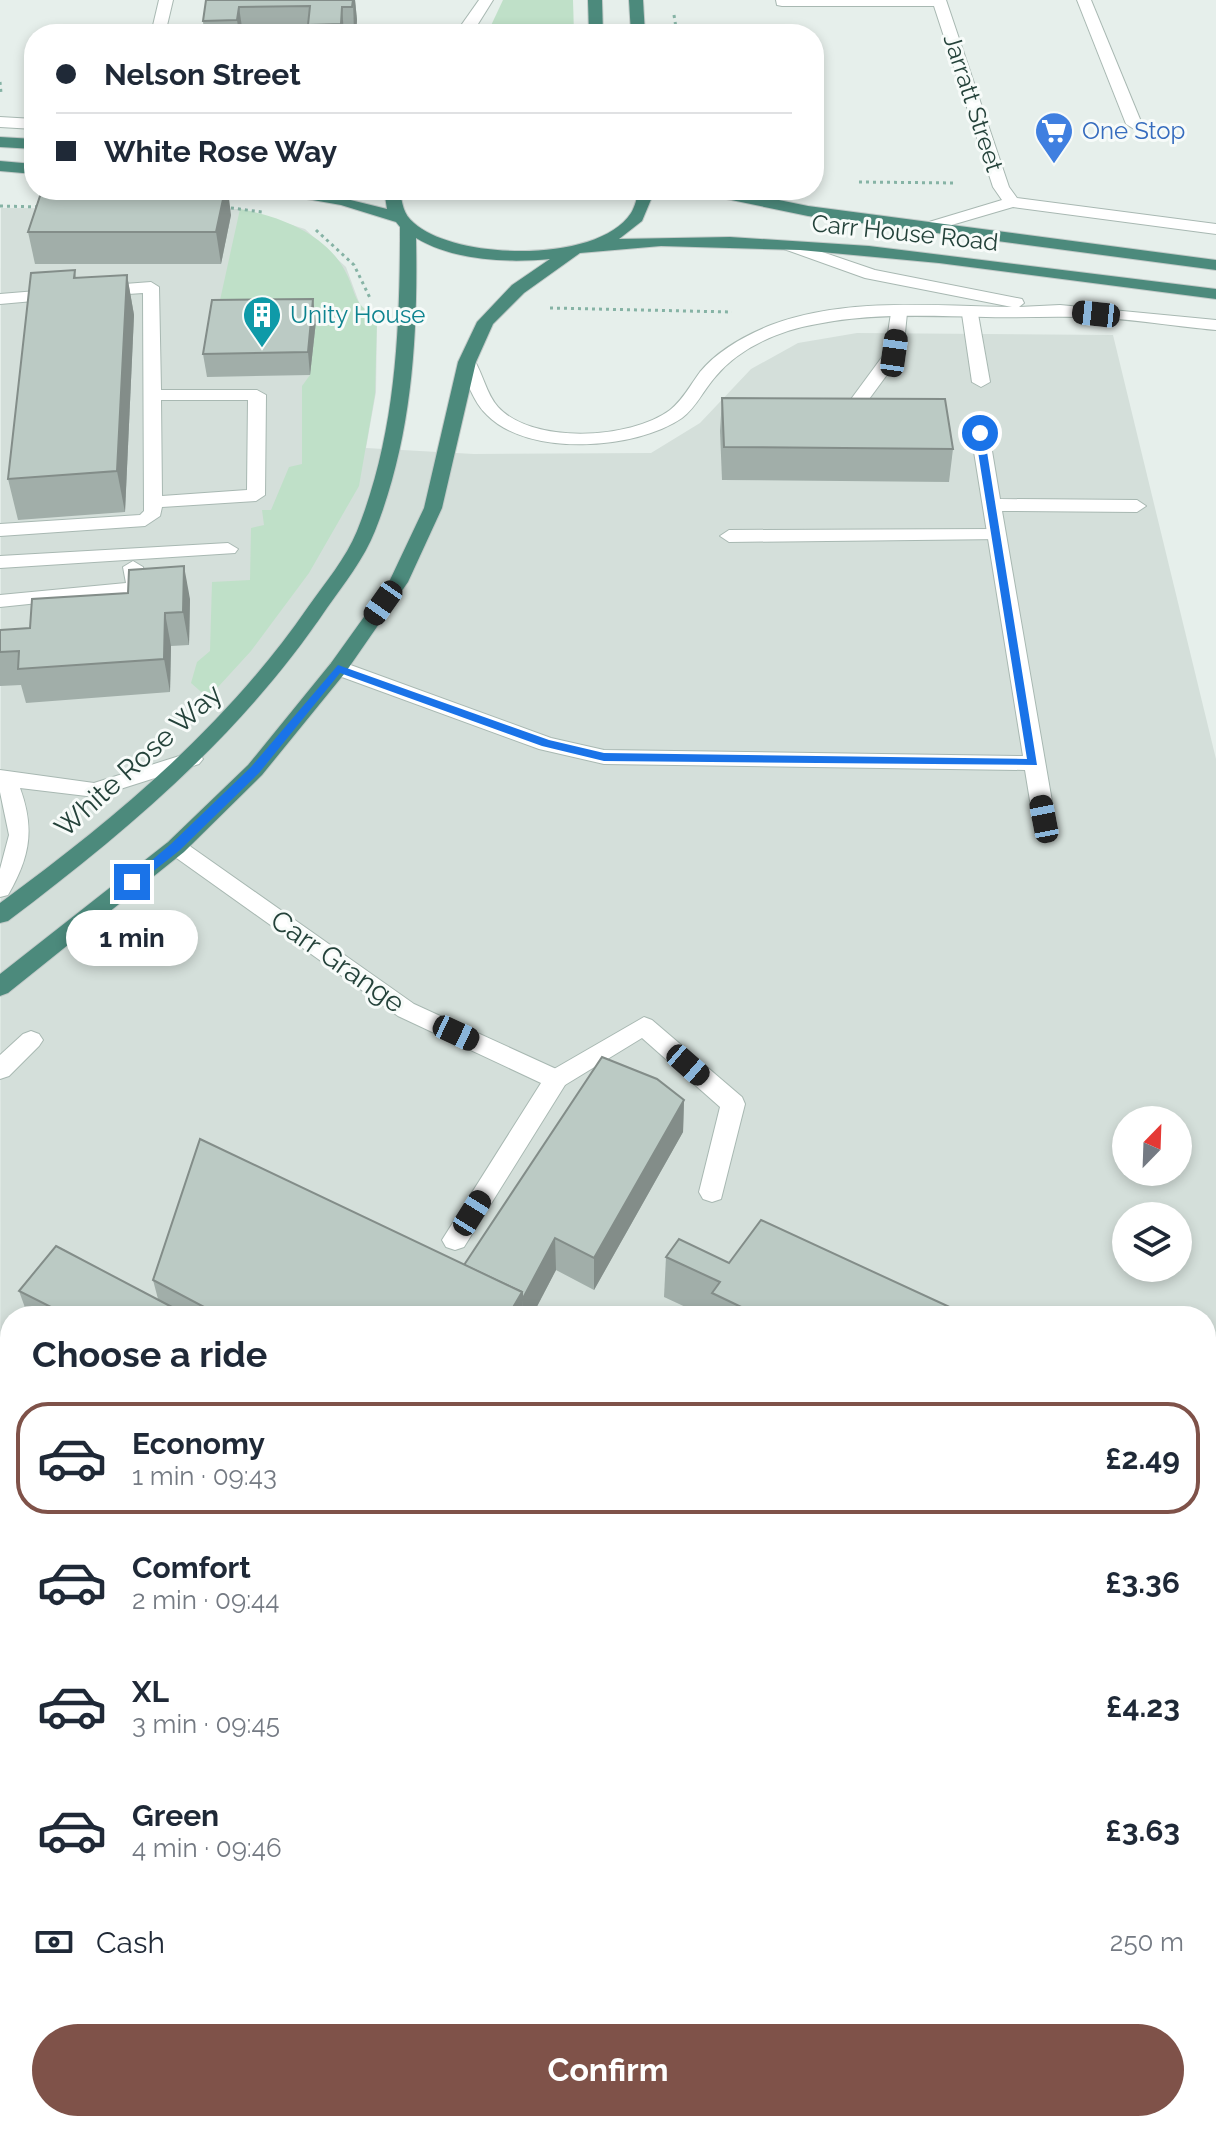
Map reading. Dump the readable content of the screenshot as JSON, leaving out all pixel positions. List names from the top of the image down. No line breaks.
{"streets":{"highway":["Carr House Road","White Rose Way"],"street":["Jarratt Street","Carr Grange"]},"crossings":[["Carr House Road","White Rose Way"]],"places":{"supermarket":["One Stop"],"building":["Unity House"]},"north":"top right","page":{"banner":["Nelson Street","White Rose Way"],"bubble":"1 min","heading":"Choose a ride","list":[{"name":"Economy","note":"1 min · 09:43","value":"£2.49"},{"name":"Comfort","note":"2 min · 09:44","value":"£3.36"},{"name":"XL","note":"3 min · 09:45","value":"£4.23"},{"name":"Green","note":"4 min · 09:46","value":"£3.63"}],"pay":["Cash","250 m"],"buttons":"Confirm"}}
